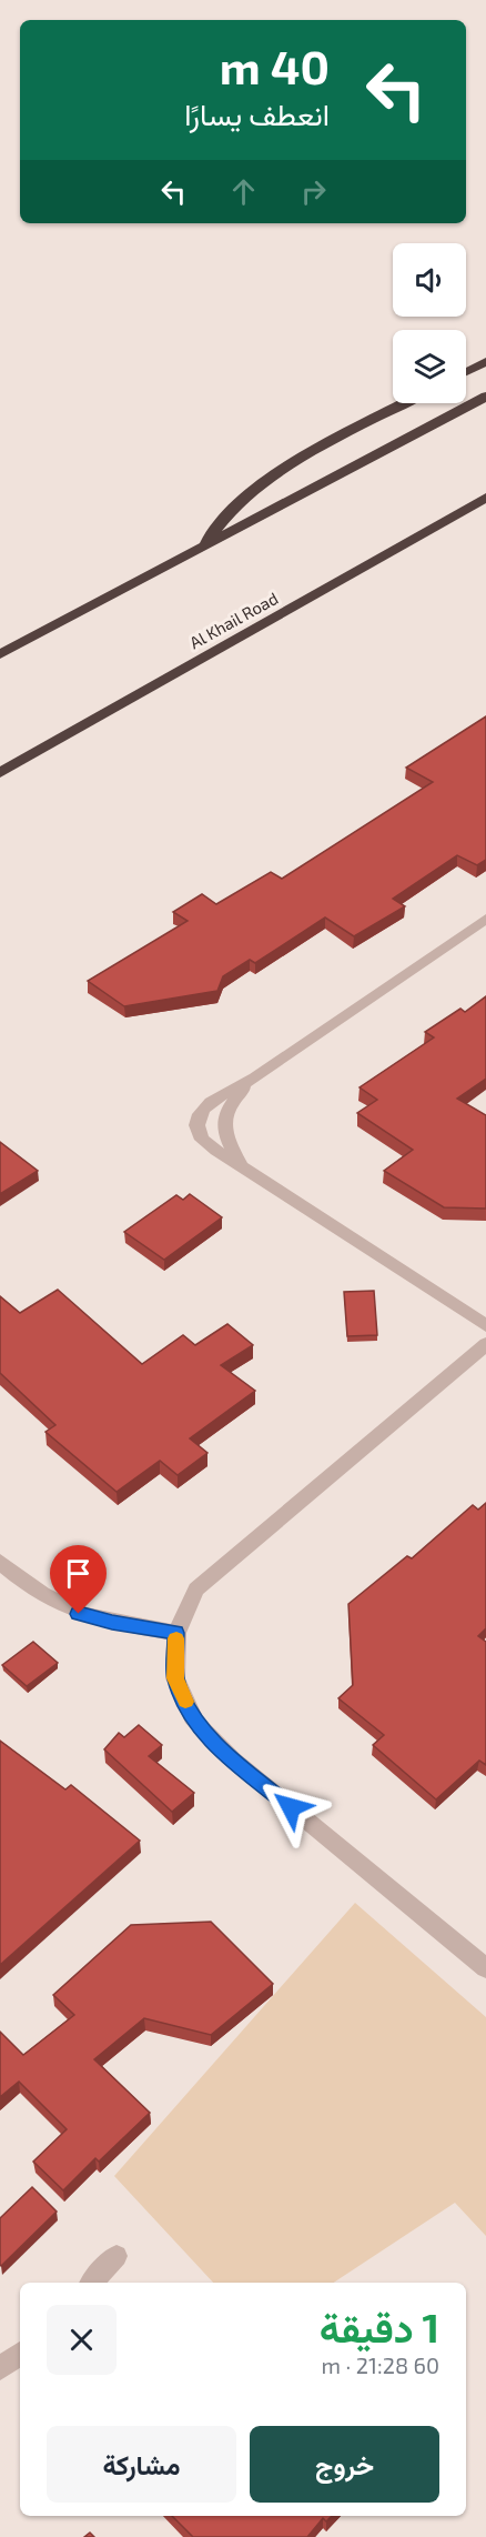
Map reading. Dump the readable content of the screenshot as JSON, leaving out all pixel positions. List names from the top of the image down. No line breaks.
{"streets":{"highway":["Al Khail Road"]},"page":{"turn":["40 m","انعطف يسارًا"],"heading":["1 دقيقة","60 m · 21:28"],"buttons":["خروج","مشاركة"]}}
